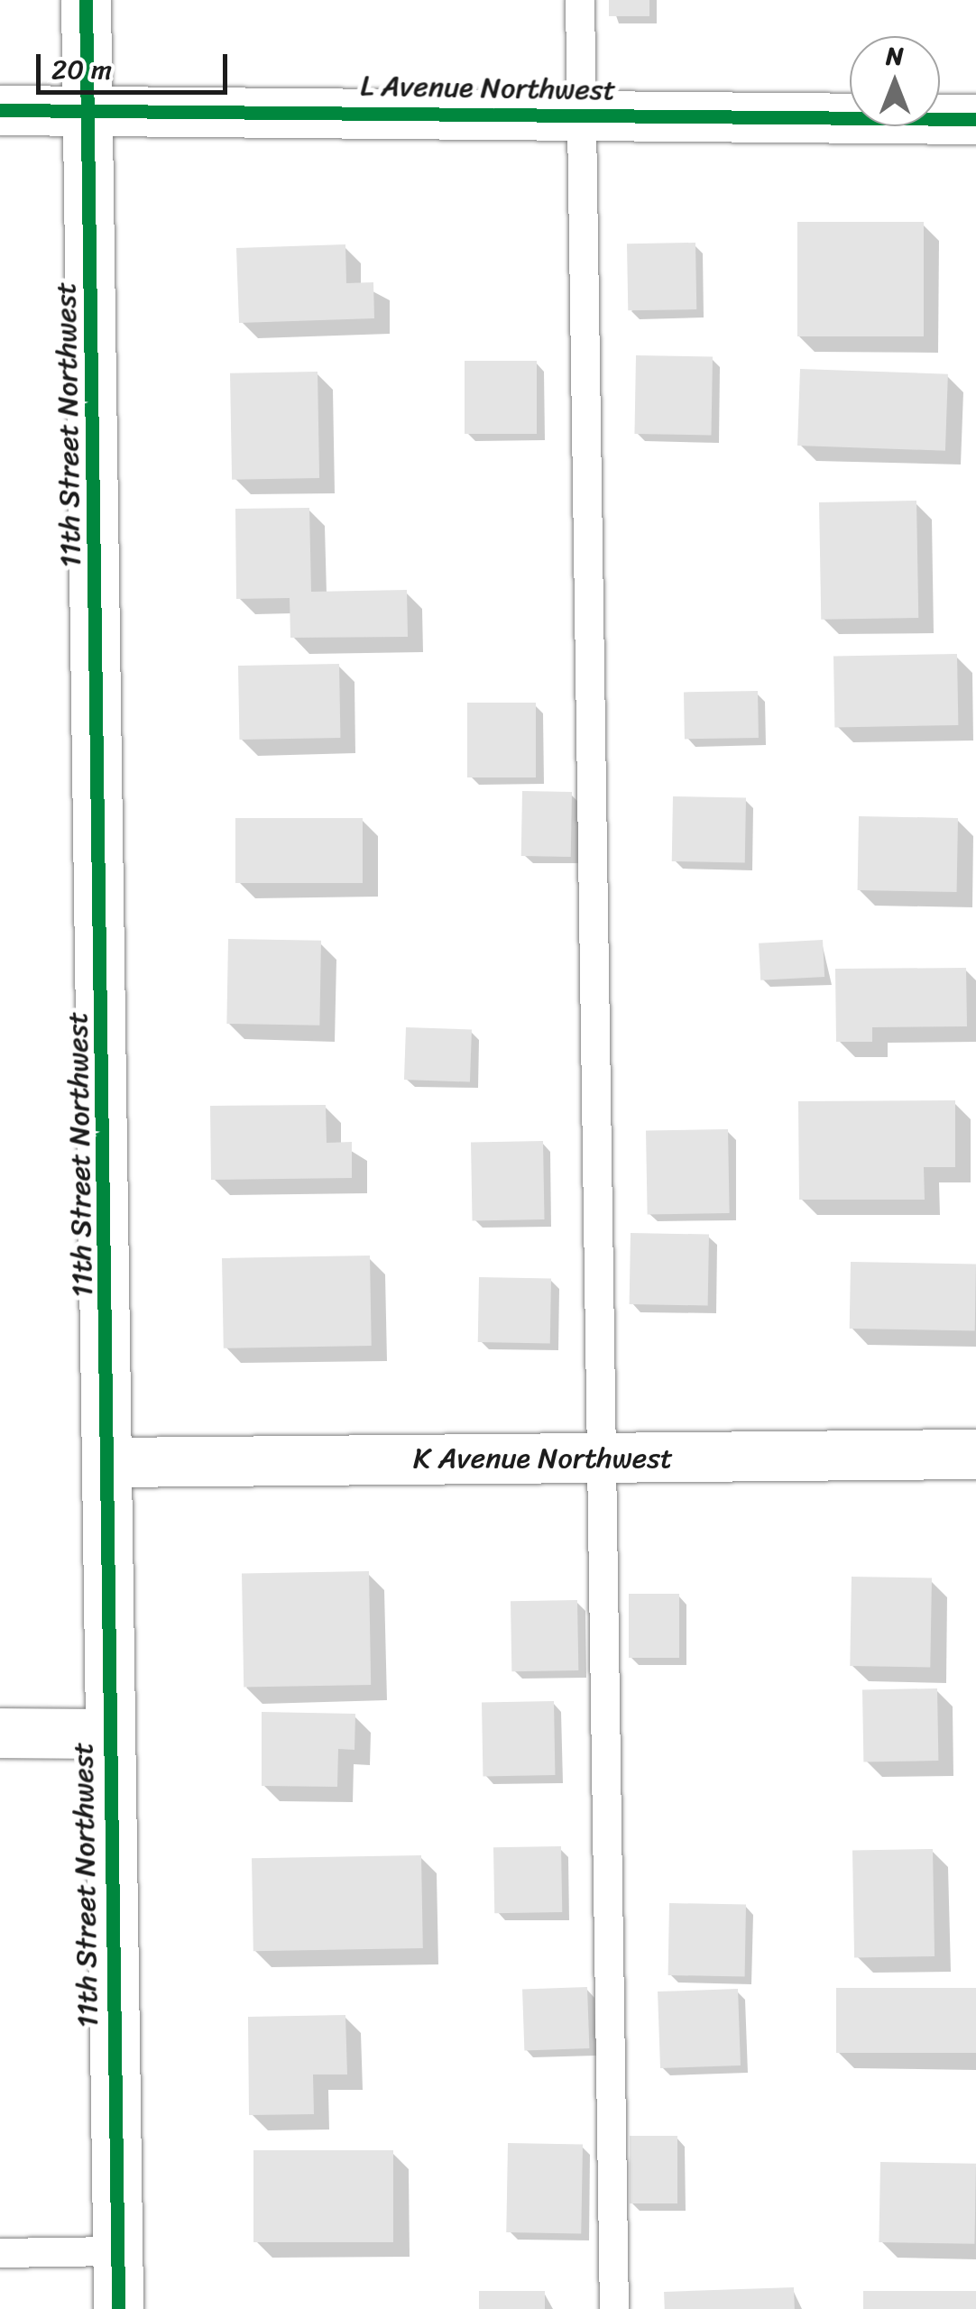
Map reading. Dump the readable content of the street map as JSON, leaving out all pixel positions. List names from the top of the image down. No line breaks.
{"streets":{"street":["L Avenue Northwest","11th Street Northwest","K Avenue Northwest"]},"crossings":[["L Avenue Northwest","11th Street Northwest"],["11th Street Northwest","K Avenue Northwest"]],"scale_bar":"20 m","north":"top"}
